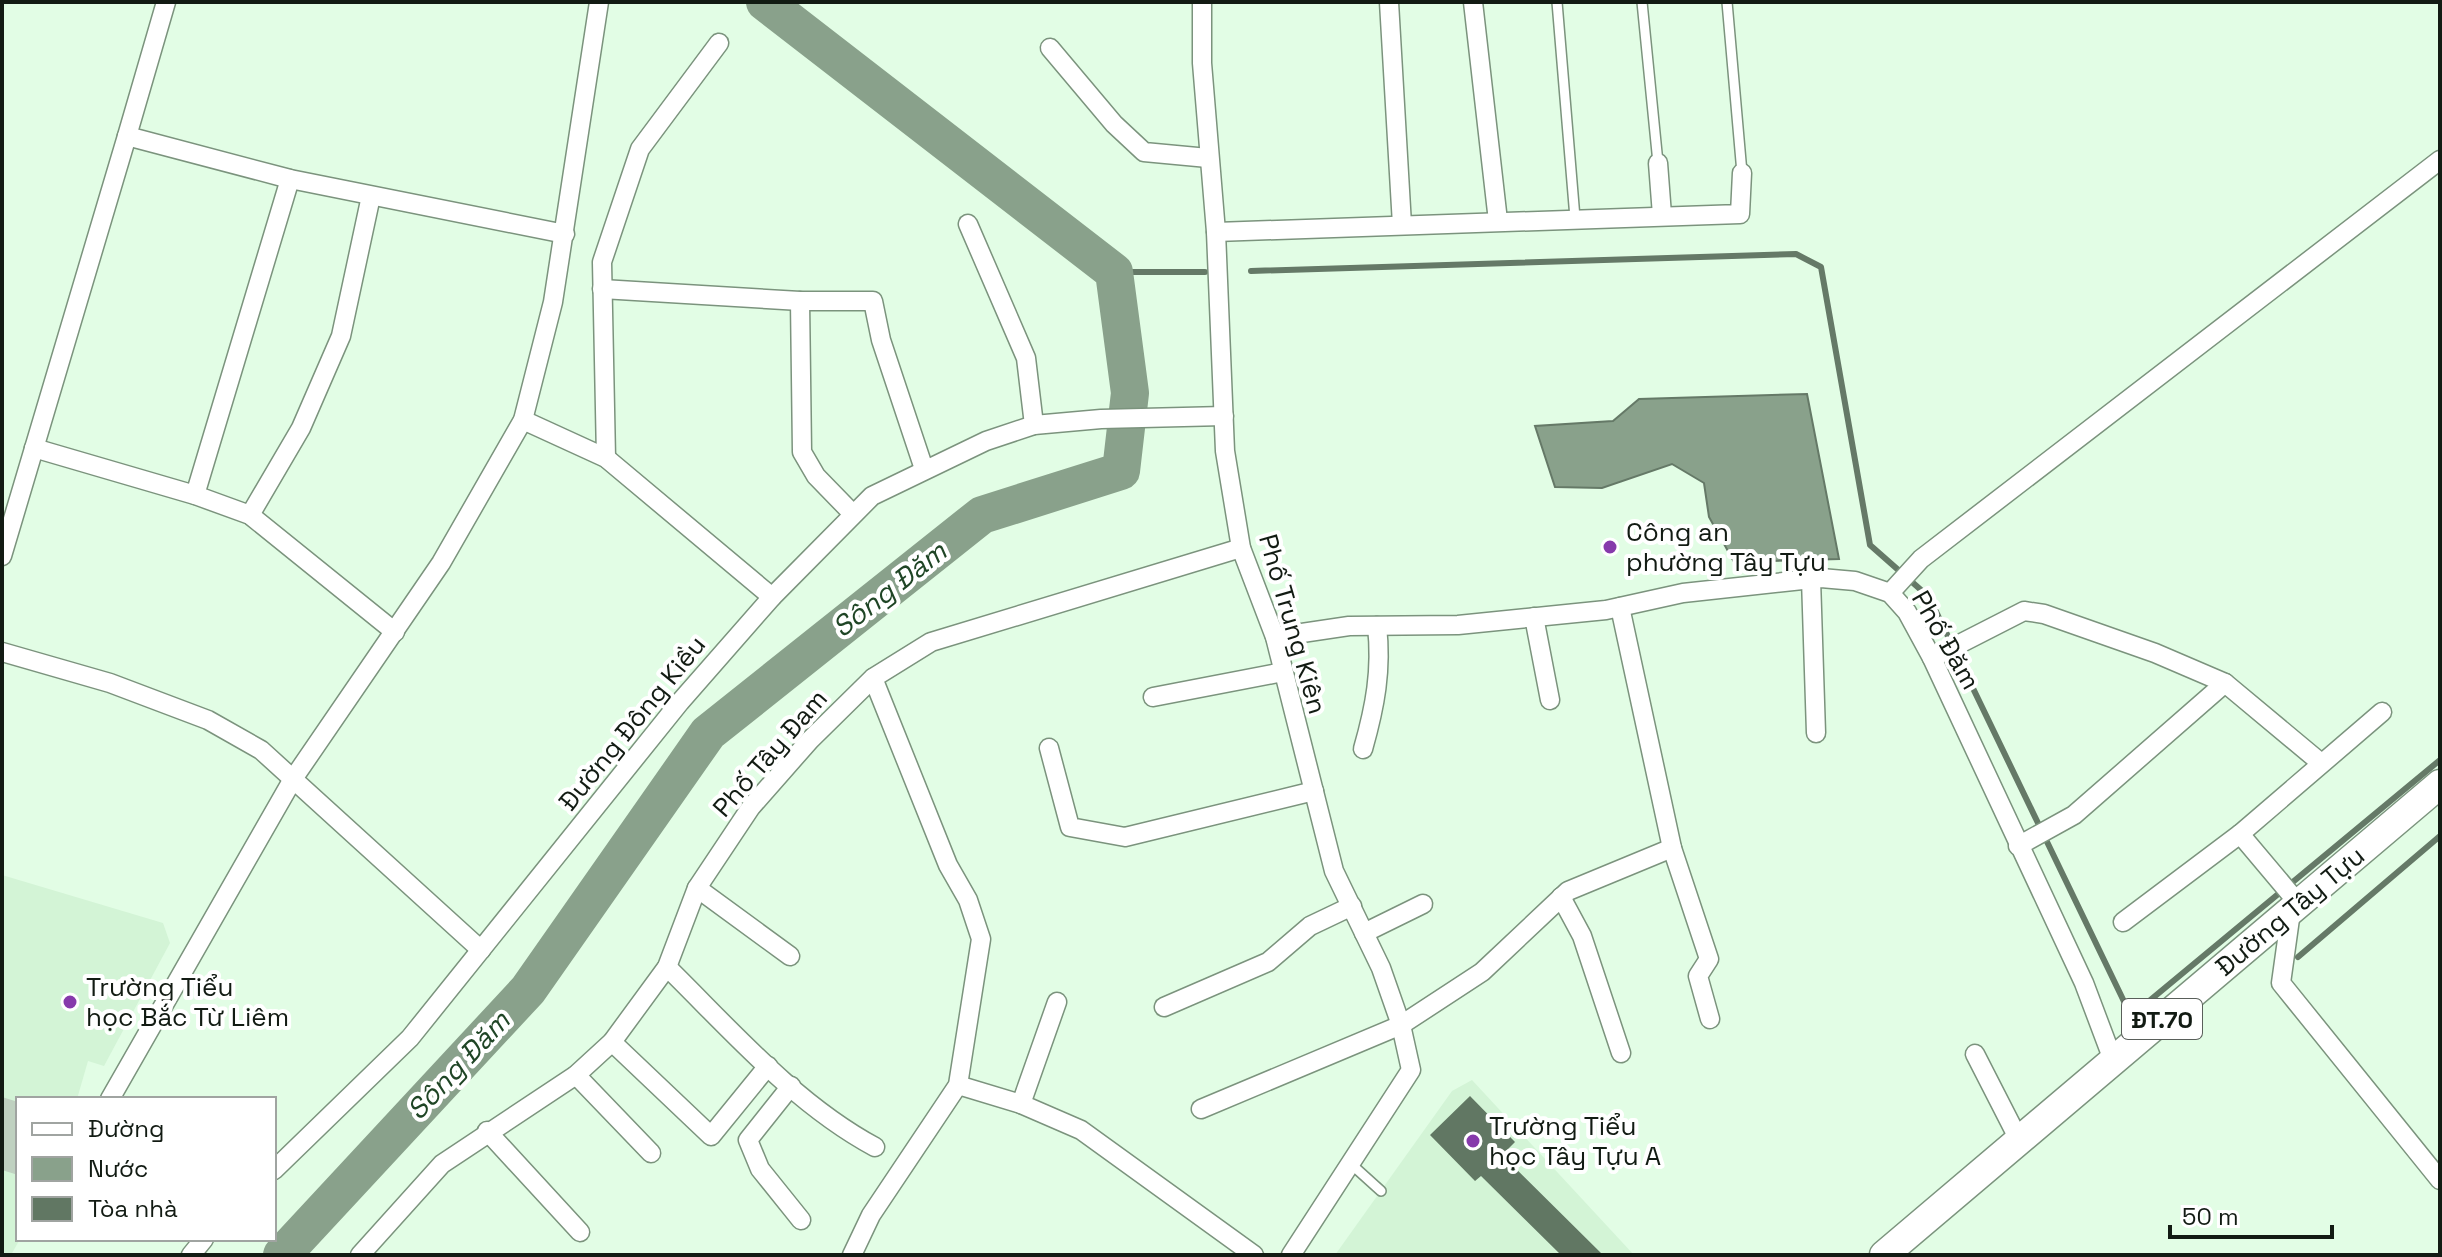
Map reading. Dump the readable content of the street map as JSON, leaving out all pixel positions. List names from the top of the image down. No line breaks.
{"streets":{"main road":["Đường Tây Tựu","ĐT.70"],"street":["Phố Trung Kiên","Phố Đăm","Đường Đông Kiều","Phố Tây Đam"]},"crossings":[["Phố Trung Kiên","Phố Đăm"],["Phố Trung Kiên","Đường Đông Kiều"],["Phố Trung Kiên","Phố Tây Đam"],["Phố Đăm","Đường Tây Tựu"]],"water":["Sông Đăm"],"places":["Công an phường Tây Tựu","Trường Tiểu học Bắc Từ Liêm","Trường Tiểu học Tây Tựu A"],"legend":["Đường","Nước","Tòa nhà"],"scale_bar":"50 m"}
